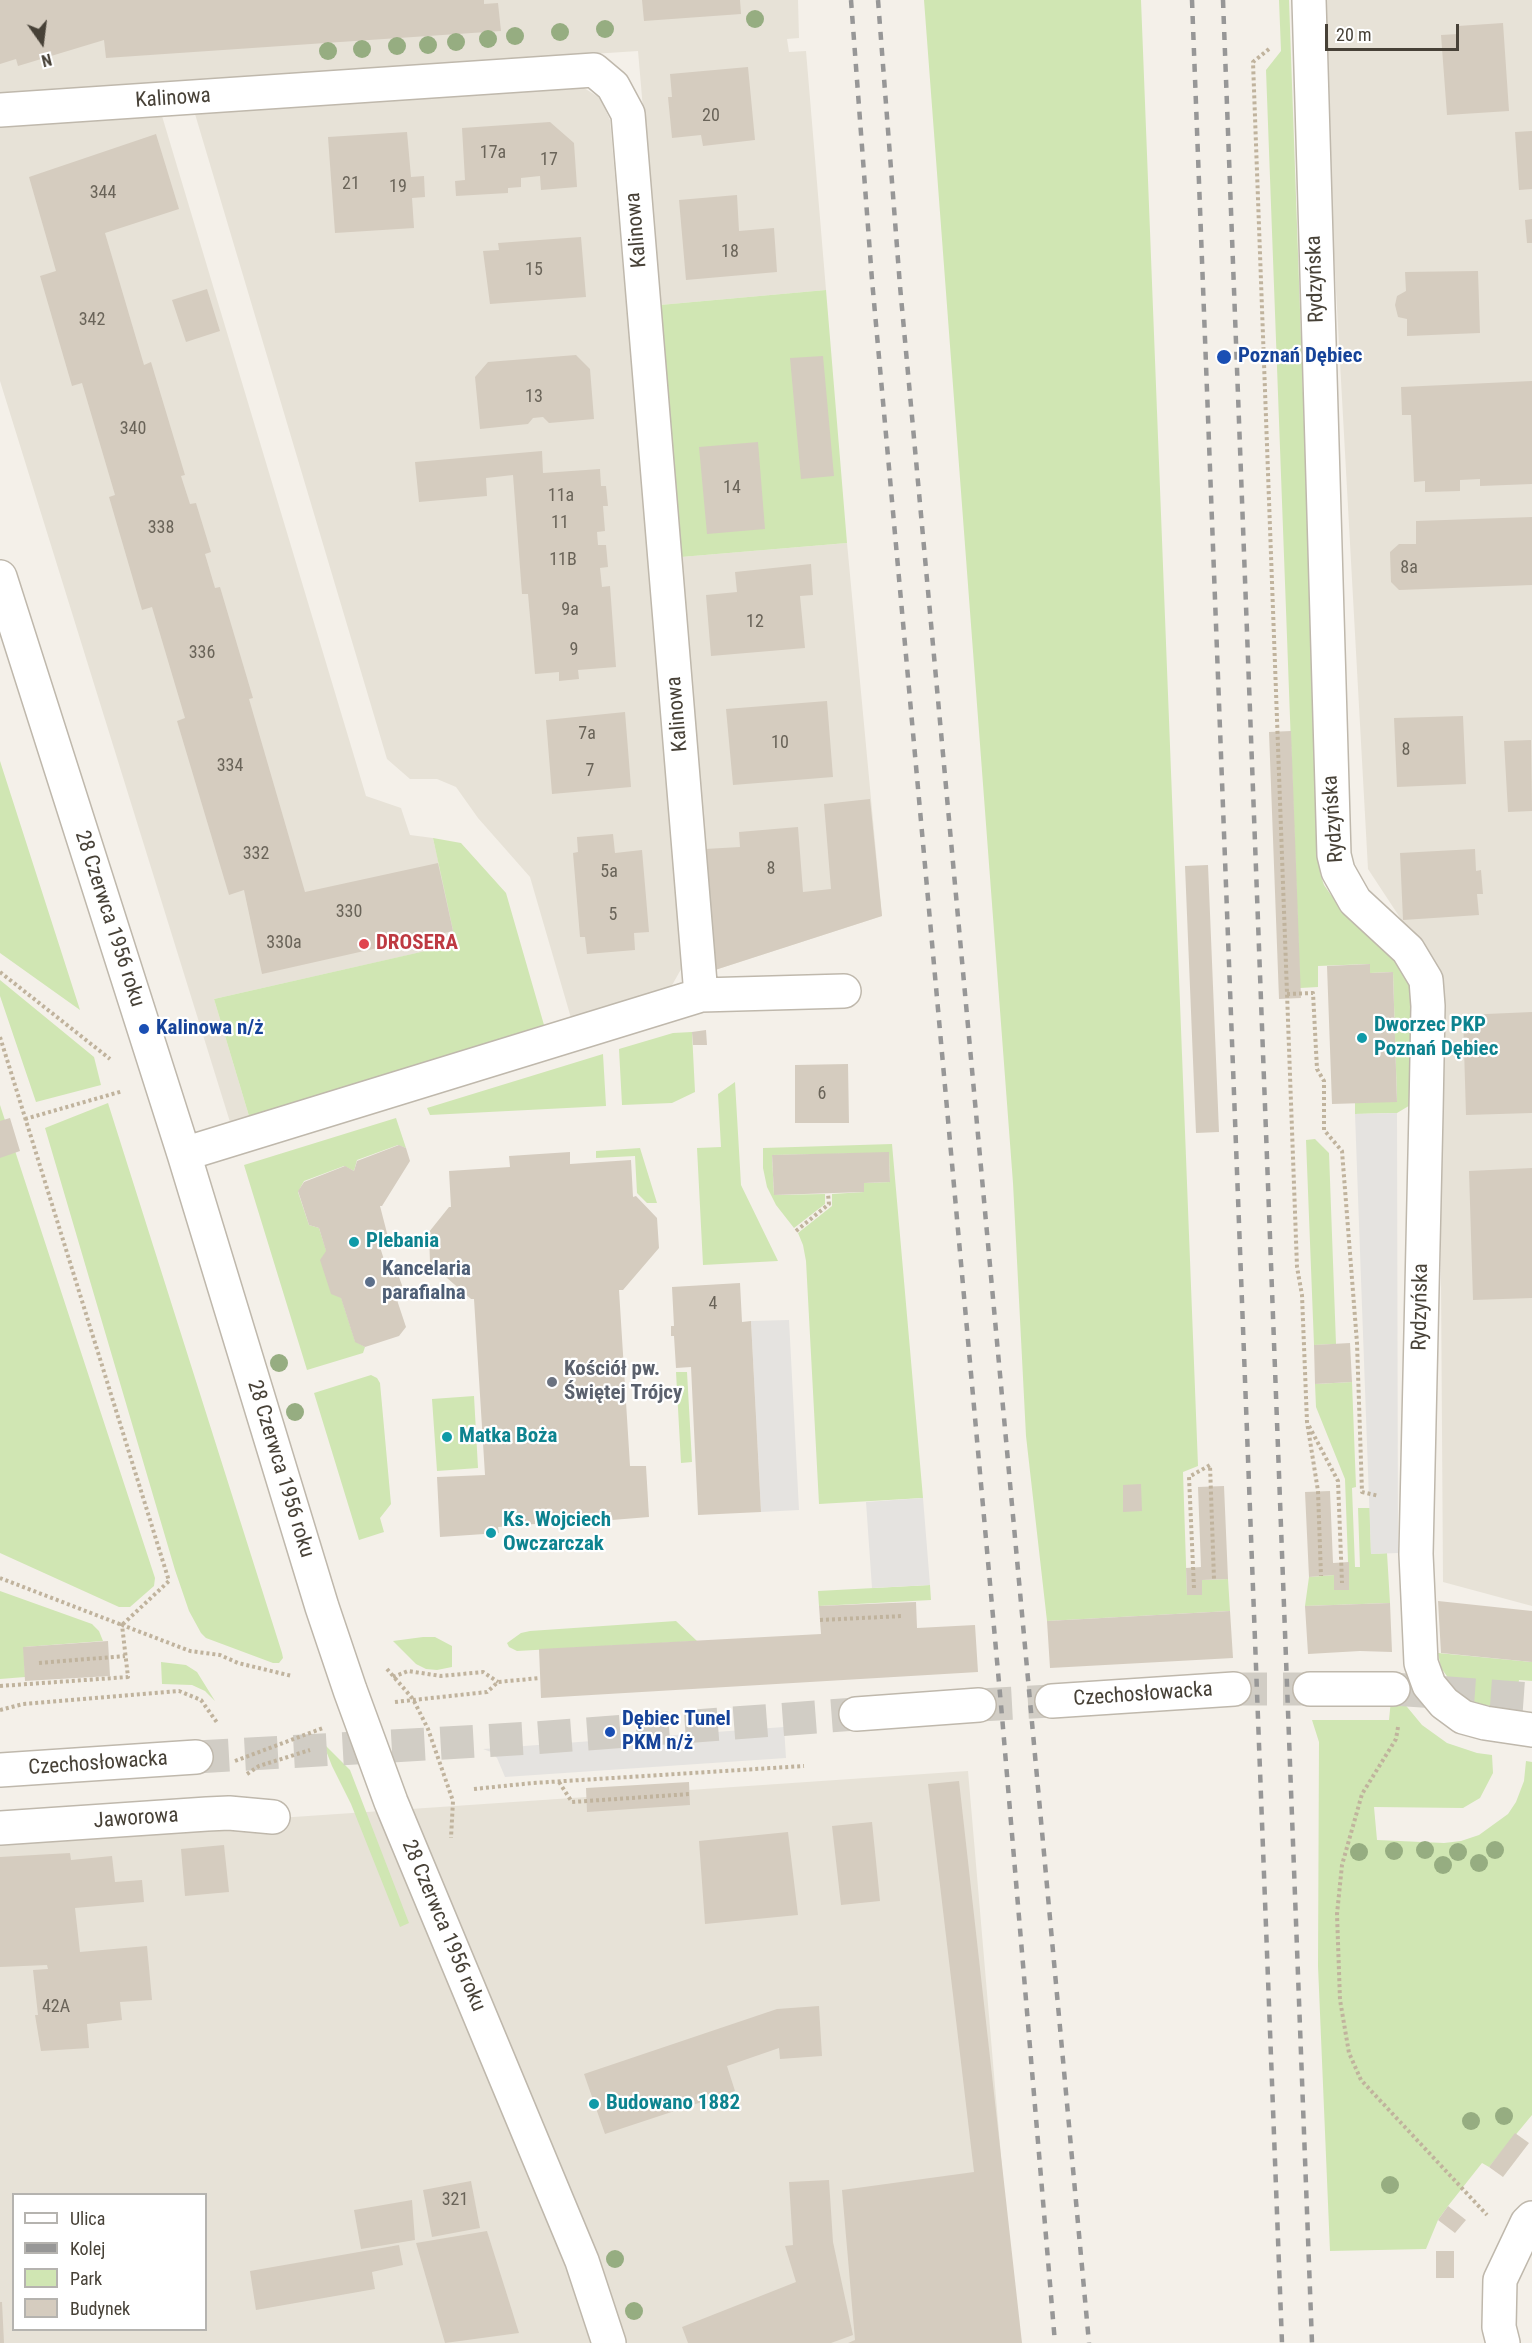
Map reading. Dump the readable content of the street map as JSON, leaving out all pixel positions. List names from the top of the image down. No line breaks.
{"streets":{"street":["Kalinowa","Rydzyńska","28 Czerwca 1956 roku","Czechosłowacka","Jaworowa"]},"places":["Poznań Dębiec","DROSERA","Kalinowa n/ż","Dworzec PKP Poznań Dębiec","Plebania","Kancelaria parafialna","Kościół pw. Świętej Trójcy","Matka Boża","Ks. Wojciech Owczarczak","Dębiec Tunel PKM n/ż","Budowano 1882"],"house_numbers":["20","17a","17","21","19","344","18","15","342","13","340","14","11a","11","338","11B","8a","9a","12","9","336","7a","10","8","334","7","332","8","5a","330","5","330a","6","4","42A","321"],"legend":["Ulica","Kolej","Park","Budynek"],"scale_bar":"20 m","north":"bottom"}
